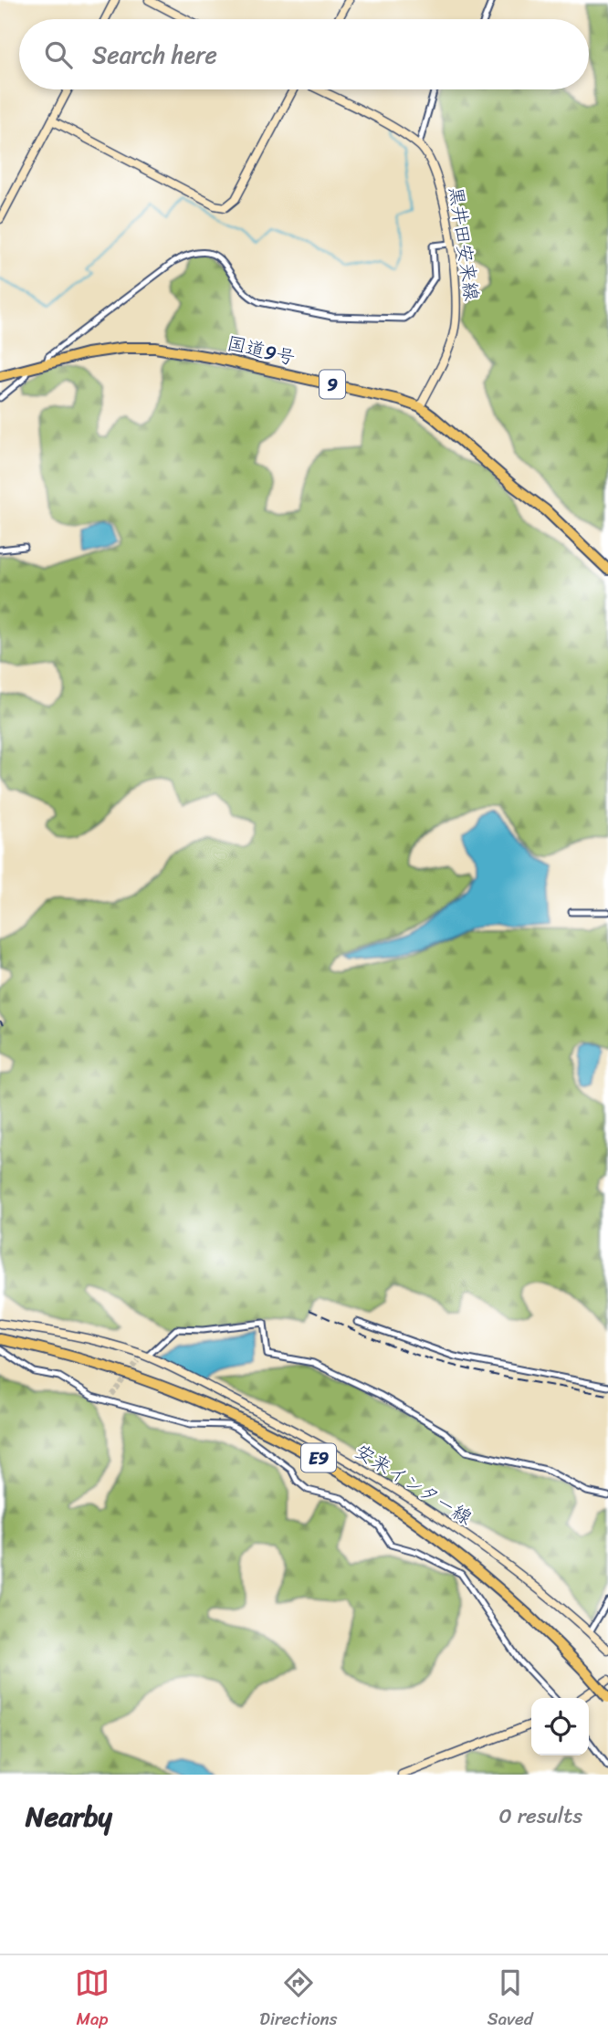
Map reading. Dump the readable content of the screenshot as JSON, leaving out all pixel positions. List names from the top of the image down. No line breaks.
{"streets":{"highway":["国道9号","9","E9"],"main road":["黒井田安来線","安来インター線"]},"crossings":[["黒井田安来線","国道9号"]],"page":{"search":"Search here","heading":["Nearby","0 results"],"nav":["Map","Directions","Saved"]}}
